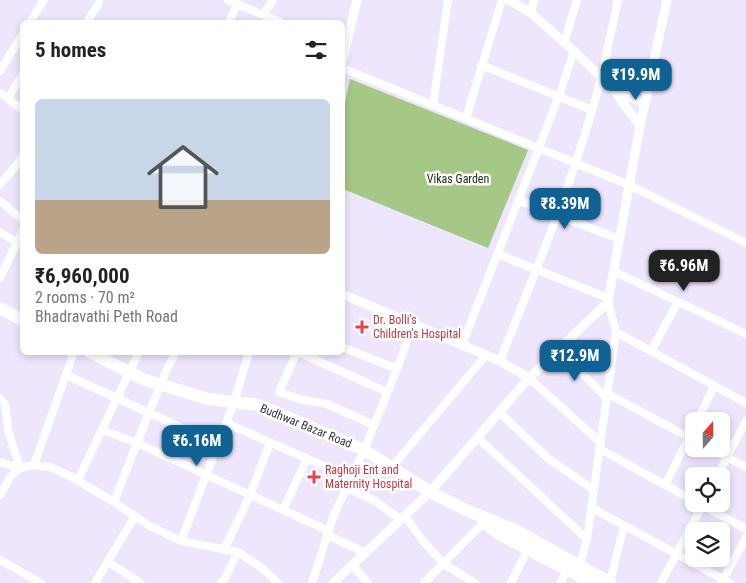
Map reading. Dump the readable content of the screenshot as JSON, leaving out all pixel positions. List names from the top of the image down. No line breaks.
{"streets":{"highway":["Budhwar Bazar Road"]},"parks":["Vikas Garden"],"places":{"health":["Dr. Bolli's Children's Hospital","Raghoji Ent and Maternity Hospital"]},"north":"top","page":{"heading":"5 homes","price":["₹19.9M","₹8.39M","₹6.96M","₹12.9M","₹6.16M"],"list":[{"name":"₹6,960,000","note":"2 rooms · 70 m² · Bhadravathi Peth Road"}]}}
